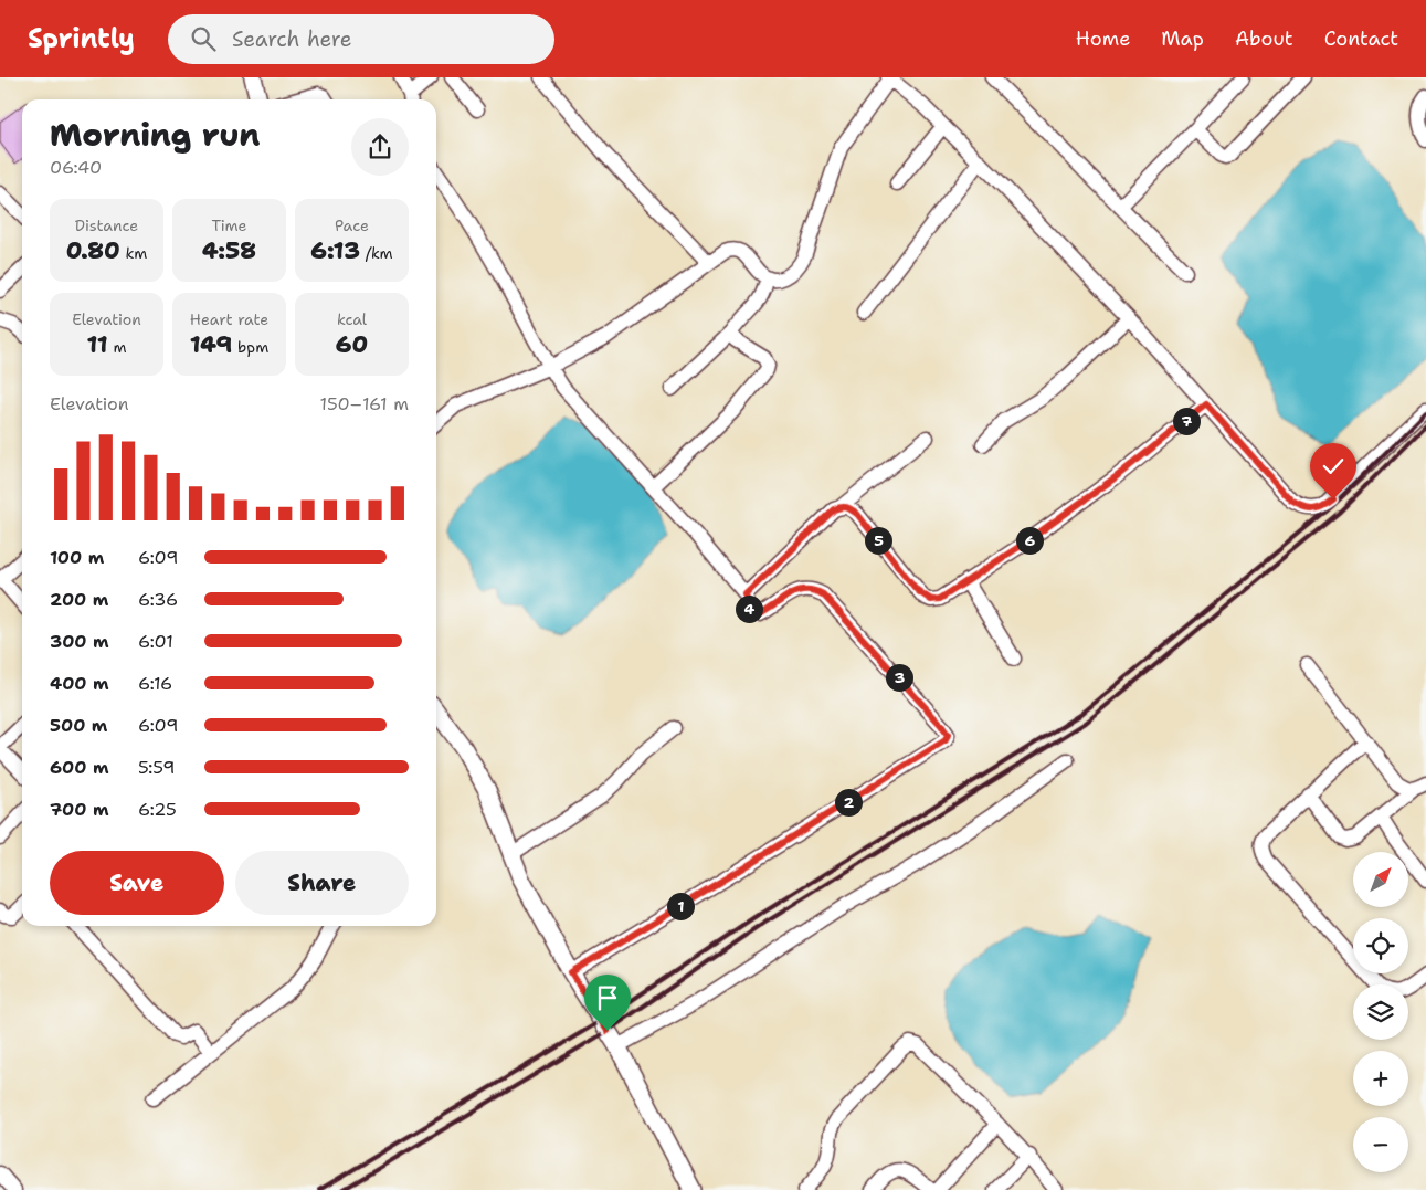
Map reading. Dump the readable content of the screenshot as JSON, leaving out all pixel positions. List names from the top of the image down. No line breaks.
{"north":"top right","page":{"header":"Sprintly","search":"Search here","nav":["Home","Map","About","Contact"],"heading":["Morning run","06:40"],"stats":[["Distance","0.80 km"],["Time","4:58"],["Pace","6:13 /km"],["Elevation","11 m"],["Heart rate","149 bpm"],["kcal","60"]],"chart":["Elevation","150–161 m"],"pins":["7","5","6","4","3","2","1"],"list":[{"name":"100 m","note":"6:09"},{"name":"200 m","note":"6:36"},{"name":"300 m","note":"6:01"},{"name":"400 m","note":"6:16"},{"name":"500 m","note":"6:09"},{"name":"600 m","note":"5:59"},{"name":"700 m","note":"6:25"}],"buttons":["Save","Share"],"map_buttons":["+","−"]}}
